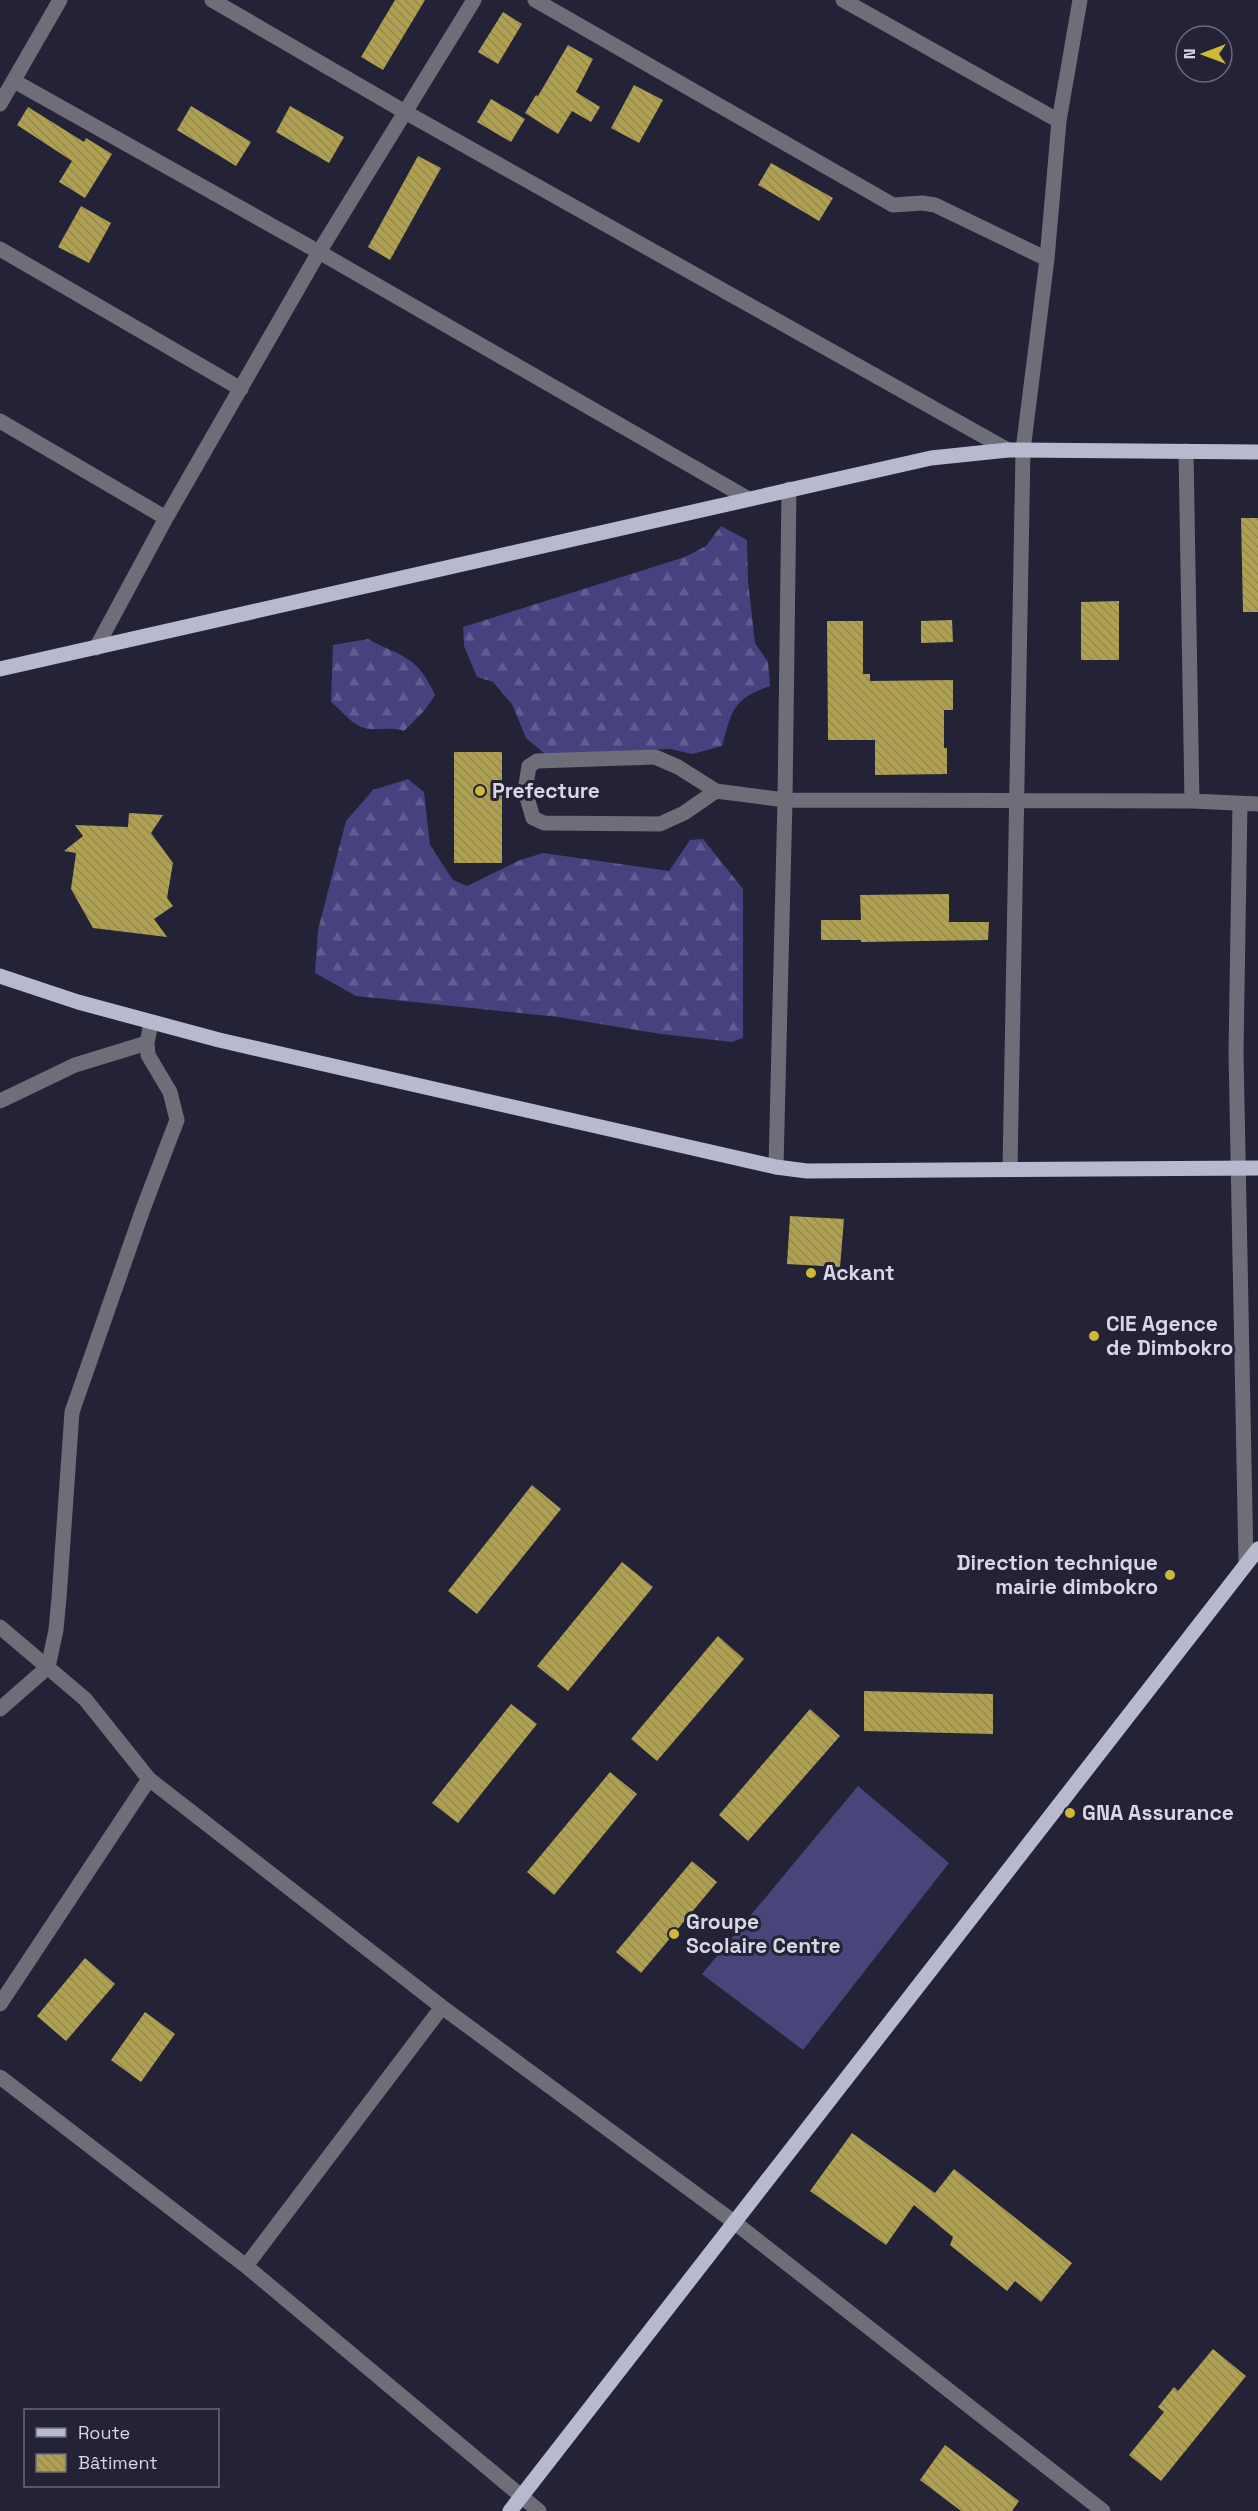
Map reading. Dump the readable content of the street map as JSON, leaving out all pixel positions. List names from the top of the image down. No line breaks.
{"places":["Prefecture","Ackant","CIE Agence de Dimbokro","Direction technique mairie dimbokro","GNA Assurance","Groupe Scolaire Centre"],"legend":["Route","Bâtiment"],"north":"left"}
